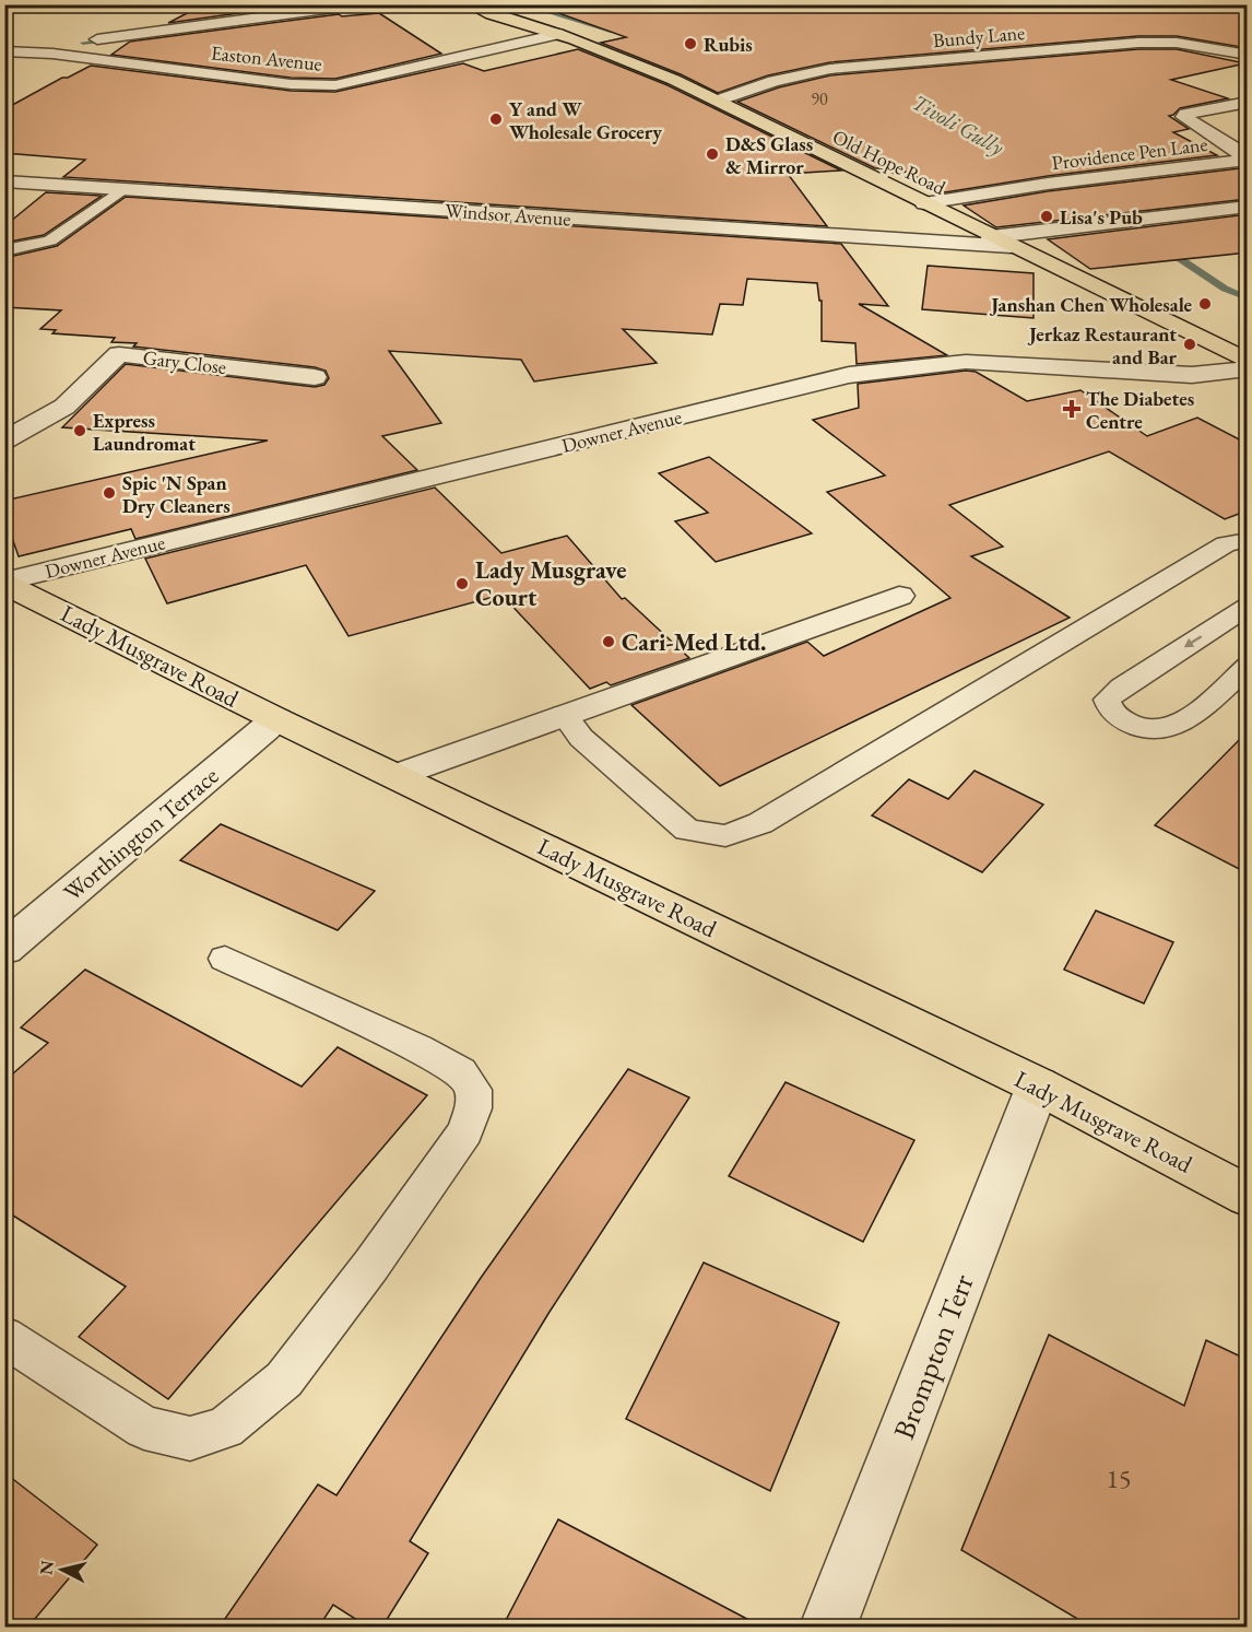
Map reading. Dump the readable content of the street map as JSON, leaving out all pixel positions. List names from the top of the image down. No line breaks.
{"streets":{"main road":["Old Hope Road","Lady Musgrave Road"],"street":["Bundy Lane","Easton Avenue","Providence Pen Lane","Windsor Avenue","Gary Close","Downer Avenue","Worthington Terrace","Brompton Terr"]},"crossings":[["Bundy Lane","Old Hope Road"],["Easton Avenue","Old Hope Road"],["Providence Pen Lane","Old Hope Road"],["Old Hope Road","Windsor Avenue"],["Downer Avenue","Lady Musgrave Road"],["Lady Musgrave Road","Worthington Terrace"],["Lady Musgrave Road","Brompton Terr"]],"water":["Tivoli Gully"],"places":{"other":["Rubis","Y and W Wholesale Grocery","D&S Glass & Mirror","Lisa's Pub","Janshan Chen Wholesale","Jerkaz Restaurant and Bar","Express Laundromat","Spic 'N Span Dry Cleaners","Lady Musgrave Court","Cari-Med Ltd."],"health":["The Diabetes Centre"]},"house_numbers":["90","15"],"north":"left"}
